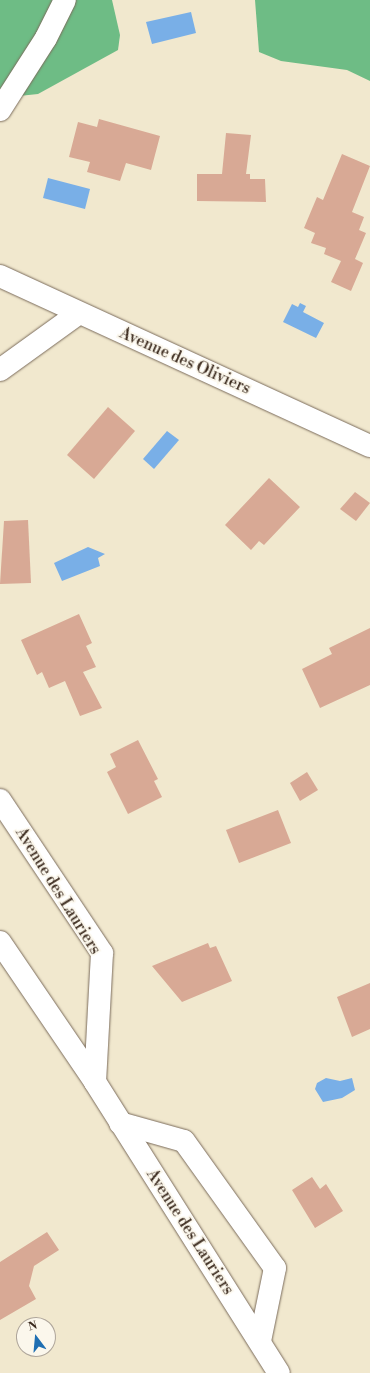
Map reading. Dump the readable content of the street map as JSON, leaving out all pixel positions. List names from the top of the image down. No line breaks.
{"streets":{"street":["Avenue des Oliviers","Avenue des Lauriers"]},"north":"top"}
